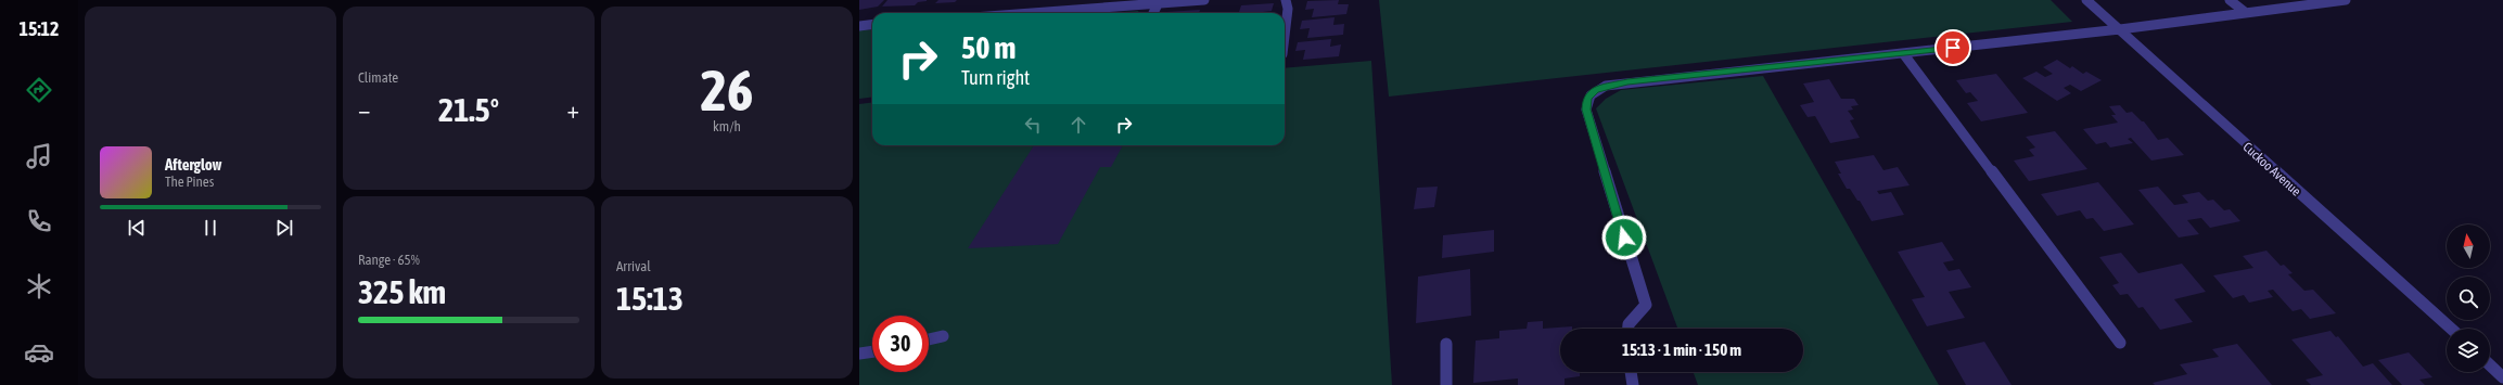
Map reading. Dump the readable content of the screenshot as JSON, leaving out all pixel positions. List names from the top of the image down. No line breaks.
{"streets":{"street":["Cuckoo Avenue"]},"north":"top","page":{"tabs":"15:12","tile":["Climate",["26","km/h"],["Range · 65%","325 km"],["Arrival","15:13"]],"turn":["50 m","Turn right"],"heat":["−","21.5°","+"],"song":["Afterglow","The Pines"],"limit":"30","trip":"15:13 · 1 min · 150 m"}}
